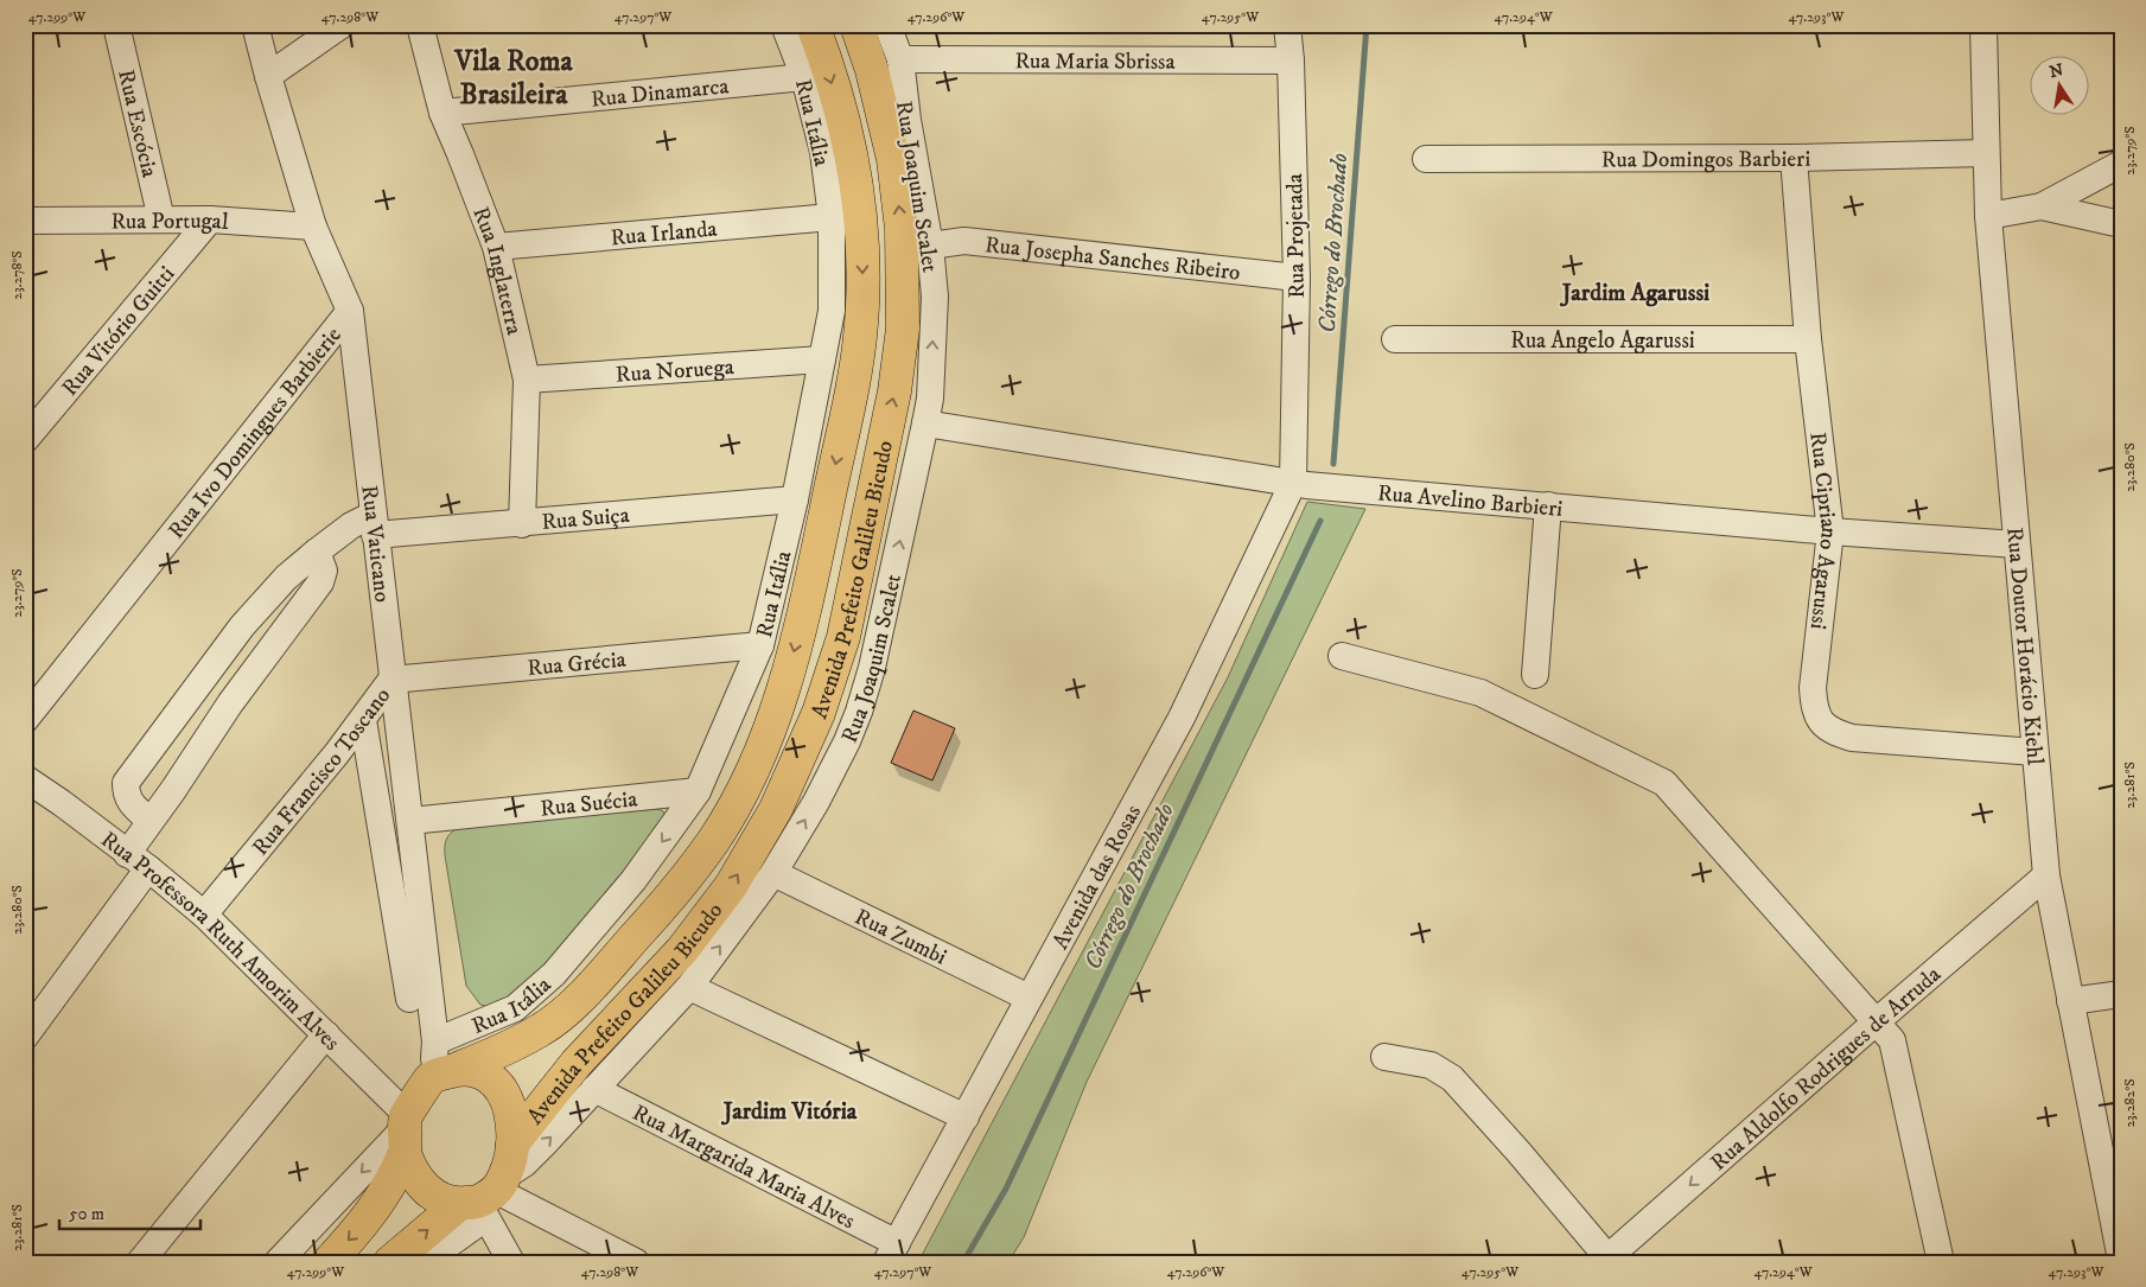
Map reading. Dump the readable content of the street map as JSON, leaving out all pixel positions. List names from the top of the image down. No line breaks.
{"streets":{"main road":["Avenida Prefeito Galileu Bicudo"],"street":["Rua Maria Sbrissa","Rua Dinamarca","Rua Escócia","Rua Itália","Rua Domingos Barbieri","Rua Joaquim Scalet","Rua Portugal","Rua Irlanda","Rua Projetada","Rua Josepha Sanches Ribeiro","Rua Inglaterra","Rua Vitório Guitti","Rua Angelo Agarussi","Rua Noruega","Rua Ivo Domingues Barbierie","Rua Avelino Barbieri","Rua Suiça","Rua Cipriano Agarussi","Rua Vaticano","Rua Doutor Horácio Kiehl","Rua Grécia","Rua Francisco Toscano","Rua Suécia","Avenida das Rosas","Rua Zumbi","Rua Professora Ruth Amorim Alves","Rua Aldolfo Rodrigues de Arruda","Rua Margarida Maria Alves"]},"crossings":[["Rua Maria Sbrissa","Rua Joaquim Scalet"],["Rua Maria Sbrissa","Rua Projetada"],["Rua Dinamarca","Rua Itália"],["Rua Dinamarca","Rua Inglaterra"],["Rua Escócia","Rua Portugal"],["Rua Itália","Rua Irlanda"],["Rua Itália","Rua Noruega"],["Rua Itália","Rua Suiça"],["Rua Itália","Rua Vaticano"],["Rua Itália","Rua Grécia"],["Rua Itália","Rua Suécia"],["Rua Domingos Barbieri","Rua Cipriano Agarussi"],["Rua Domingos Barbieri","Rua Doutor Horácio Kiehl"],["Rua Joaquim Scalet","Rua Josepha Sanches Ribeiro"],["Rua Joaquim Scalet","Rua Avelino Barbieri"],["Rua Joaquim Scalet","Rua Vaticano"],["Rua Joaquim Scalet","Avenida Prefeito Galileu Bicudo"],["Rua Joaquim Scalet","Rua Zumbi"],["Rua Joaquim Scalet","Rua Professora Ruth Amorim Alves"],["Rua Joaquim Scalet","Rua Margarida Maria Alves"],["Rua Portugal","Rua Vitório Guitti"],["Rua Portugal","Rua Vaticano"],["Rua Irlanda","Rua Inglaterra"],["Rua Projetada","Rua Josepha Sanches Ribeiro"],["Rua Projetada","Rua Avelino Barbieri"],["Rua Projetada","Avenida das Rosas"],["Rua Inglaterra","Rua Noruega"],["Rua Inglaterra","Rua Suiça"],["Rua Angelo Agarussi","Rua Cipriano Agarussi"],["Rua Ivo Domingues Barbierie","Rua Vaticano"],["Rua Avelino Barbieri","Rua Cipriano Agarussi"],["Rua Avelino Barbieri","Rua Doutor Horácio Kiehl"],["Rua Avelino Barbieri","Avenida das Rosas"],["Rua Suiça","Rua Vaticano"],["Rua Cipriano Agarussi","Rua Doutor Horácio Kiehl"],["Rua Vaticano","Avenida Prefeito Galileu Bicudo"],["Rua Vaticano","Rua Grécia"],["Rua Vaticano","Rua Francisco Toscano"],["Rua Vaticano","Rua Suécia"],["Rua Vaticano","Rua Professora Ruth Amorim Alves"],["Avenida Prefeito Galileu Bicudo","Rua Professora Ruth Amorim Alves"],["Rua Doutor Horácio Kiehl","Rua Aldolfo Rodrigues de Arruda"],["Rua Grécia","Rua Francisco Toscano"],["Rua Francisco Toscano","Rua Professora Ruth Amorim Alves"],["Avenida das Rosas","Rua Zumbi"],["Avenida das Rosas","Rua Margarida Maria Alves"]],"one_way":["Rua Joaquim Scalet","Rua Aldolfo Rodrigues de Arruda"],"districts":["Vila Roma Brasileira","Jardim Agarussi","Jardim Vitória"],"water":["Córrego do Brochado"],"scale_bar":"50 m","north":"top","coordinates":["47.299°W","47.298°W","47.297°W","47.296°W","47.295°W","47.294°W","47.293°W","23.279°S","23.278°S","23.280°S","23.281°S","23.282°S"]}
